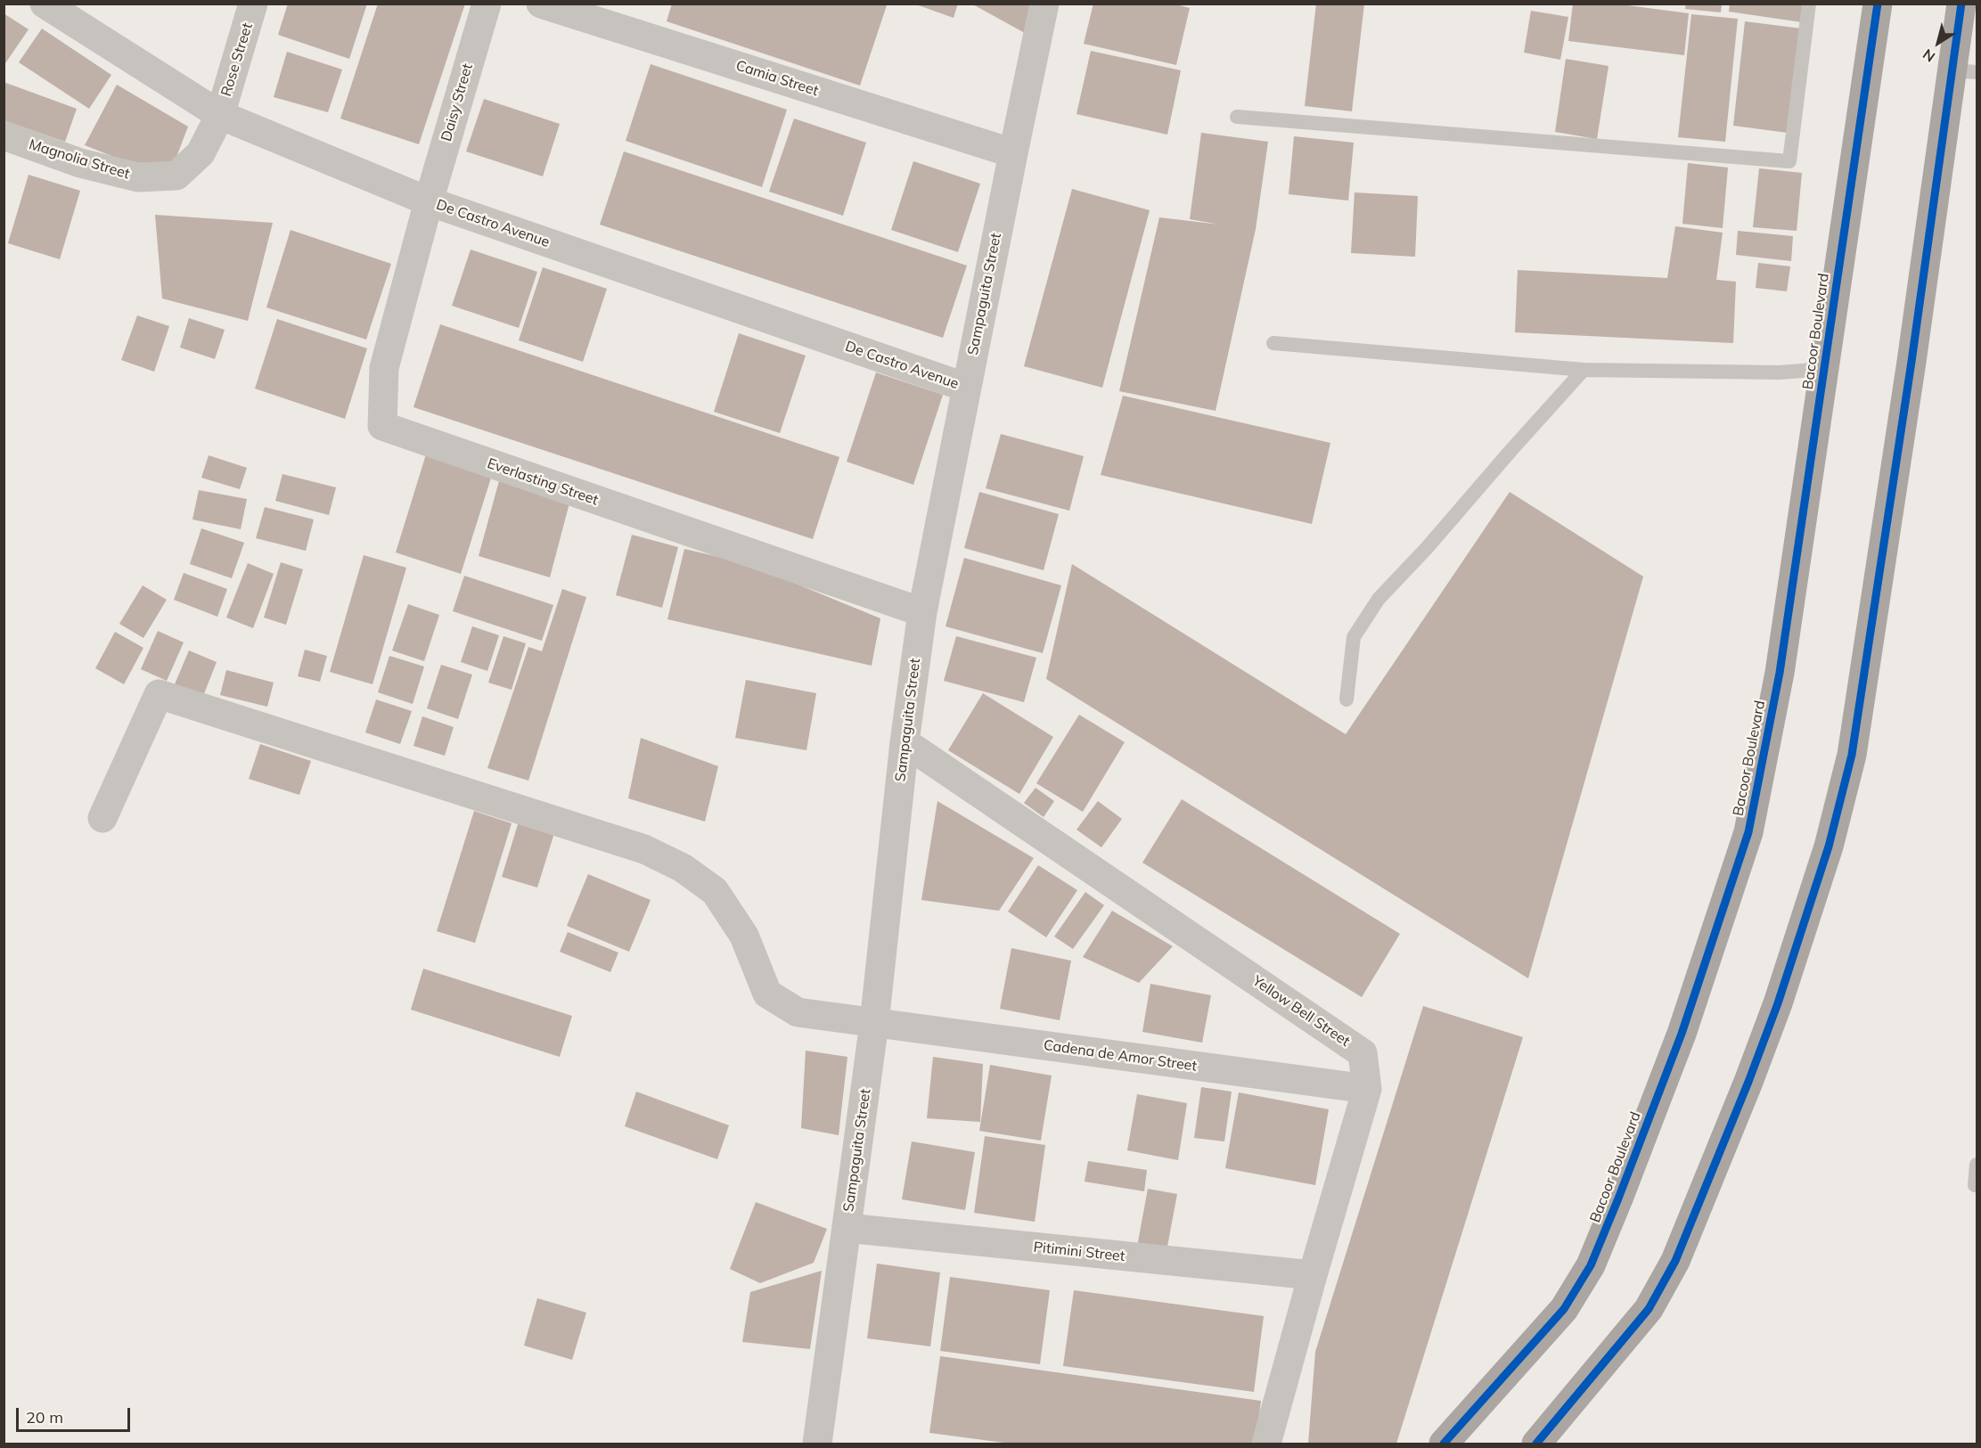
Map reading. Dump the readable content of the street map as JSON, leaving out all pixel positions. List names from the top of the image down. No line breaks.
{"streets":{"main road":["Bacoor Boulevard"],"street":["Rose Street","Camia Street","Daisy Street","Magnolia Street","De Castro Avenue","Sampaguita Street","Everlasting Street","Yellow Bell Street","Cadena de Amor Street","Pitimini Street"]},"crossings":[["Rose Street","Magnolia Street"],["Rose Street","De Castro Avenue"],["Camia Street","Sampaguita Street"],["Daisy Street","De Castro Avenue"],["Daisy Street","Everlasting Street"],["Magnolia Street","De Castro Avenue"],["De Castro Avenue","Sampaguita Street"],["De Castro Avenue","Everlasting Street"],["Sampaguita Street","Everlasting Street"],["Sampaguita Street","Yellow Bell Street"],["Sampaguita Street","Cadena de Amor Street"],["Sampaguita Street","Pitimini Street"],["Yellow Bell Street","Cadena de Amor Street"],["Yellow Bell Street","Pitimini Street"]],"scale_bar":"20 m","north":"bottom left"}
